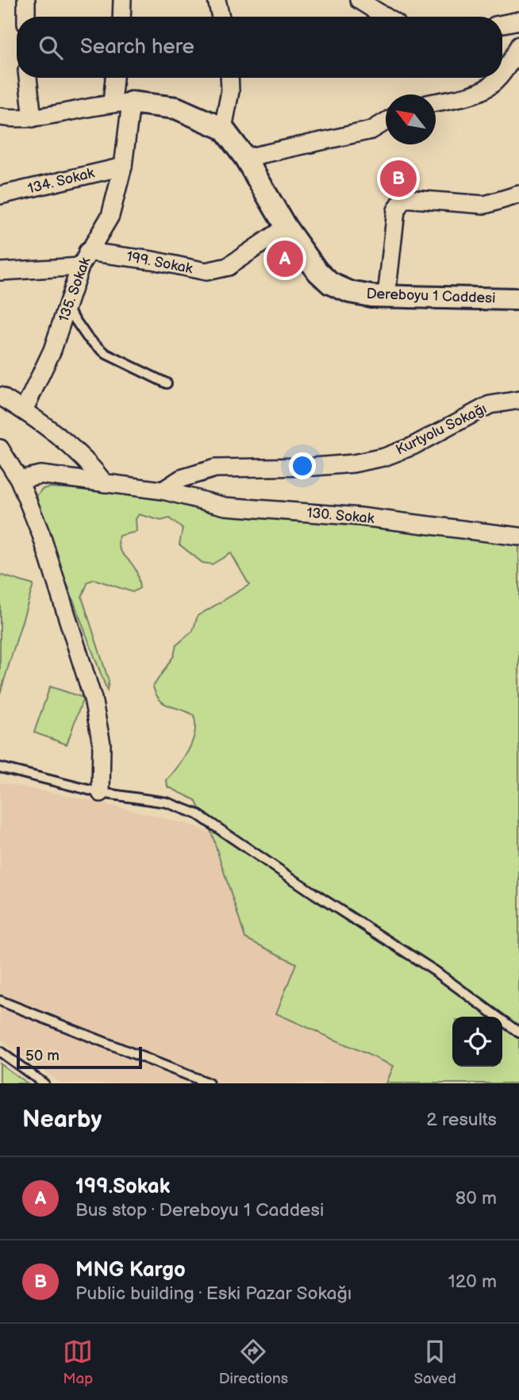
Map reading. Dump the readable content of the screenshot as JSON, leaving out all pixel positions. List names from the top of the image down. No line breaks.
{"streets":{"street":["134. Sokak","199. Sokak","135. Sokak","Dereboyu 1 Caddesi","Kurtyolu Sokağı","130. Sokak"]},"crossings":[["134. Sokak","135. Sokak"],["199. Sokak","135. Sokak"],["199. Sokak","Dereboyu 1 Caddesi"],["135. Sokak","Dereboyu 1 Caddesi"],["Kurtyolu Sokağı","130. Sokak"]],"scale_bar":"50 m","north":"top left","page":{"search":"Search here","pins":["B","A"],"scale":"50 m","heading":["Nearby","2 results"],"list":[{"mark":"A","name":"199.Sokak","note":"Bus stop · Dereboyu 1 Caddesi","value":"80 m"},{"mark":"B","name":"MNG Kargo","note":"Public building · Eski Pazar Sokağı","value":"120 m"}],"nav":["Map","Directions","Saved"]}}
